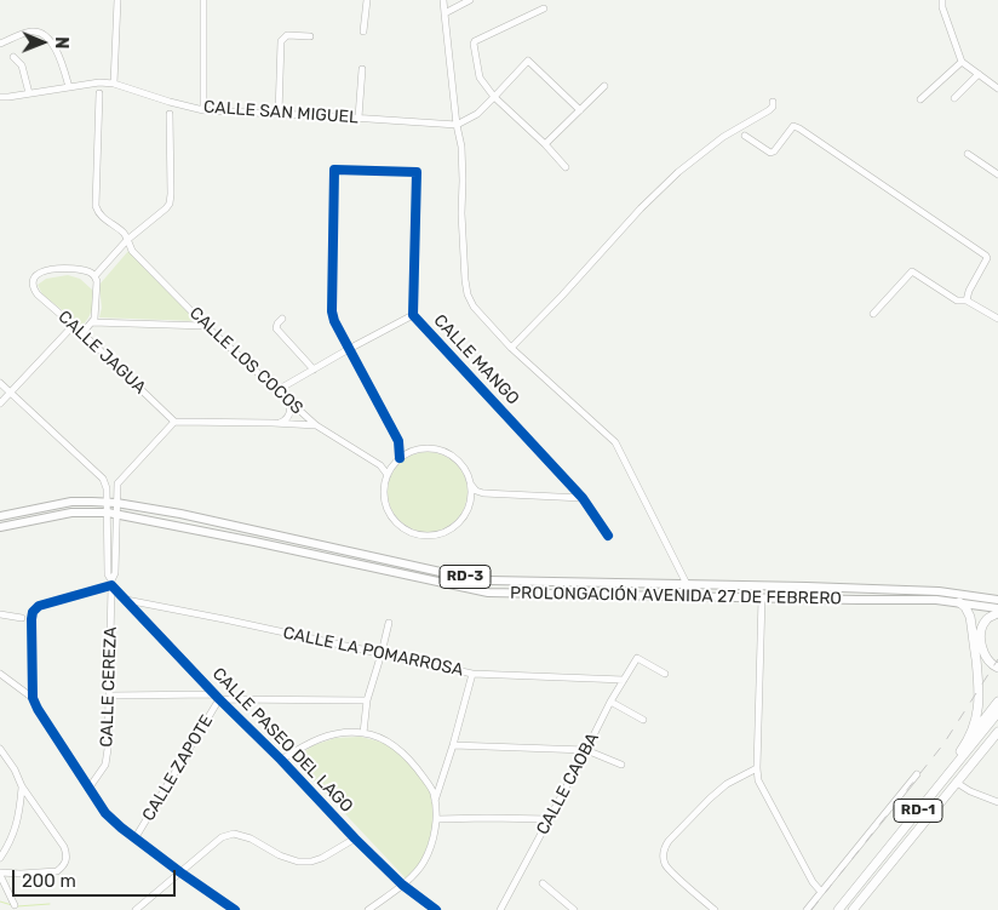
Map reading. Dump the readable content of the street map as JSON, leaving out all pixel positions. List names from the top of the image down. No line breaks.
{"streets":{"highway":["RD-1"],"main road":["RD-3","PROLONGACIÓN AVENIDA 27 DE FEBRERO"],"street":["CALLE SAN MIGUEL","CALLE JAGUA","CALLE MANGO","CALLE LOS COCOS","CALLE LA POMARROSA","CALLE CEREZA","CALLE PASEO DEL LAGO","CALLE ZAPOTE","CALLE CAOBA"]},"crossings":[["PROLONGACIÓN AVENIDA 27 DE FEBRERO","CALLE CEREZA"],["CALLE LA POMARROSA","CALLE PASEO DEL LAGO"],["CALLE LA POMARROSA","CALLE CAOBA"],["CALLE CEREZA","CALLE PASEO DEL LAGO"],["CALLE PASEO DEL LAGO","CALLE ZAPOTE"]],"scale_bar":"200 m","north":"right"}
